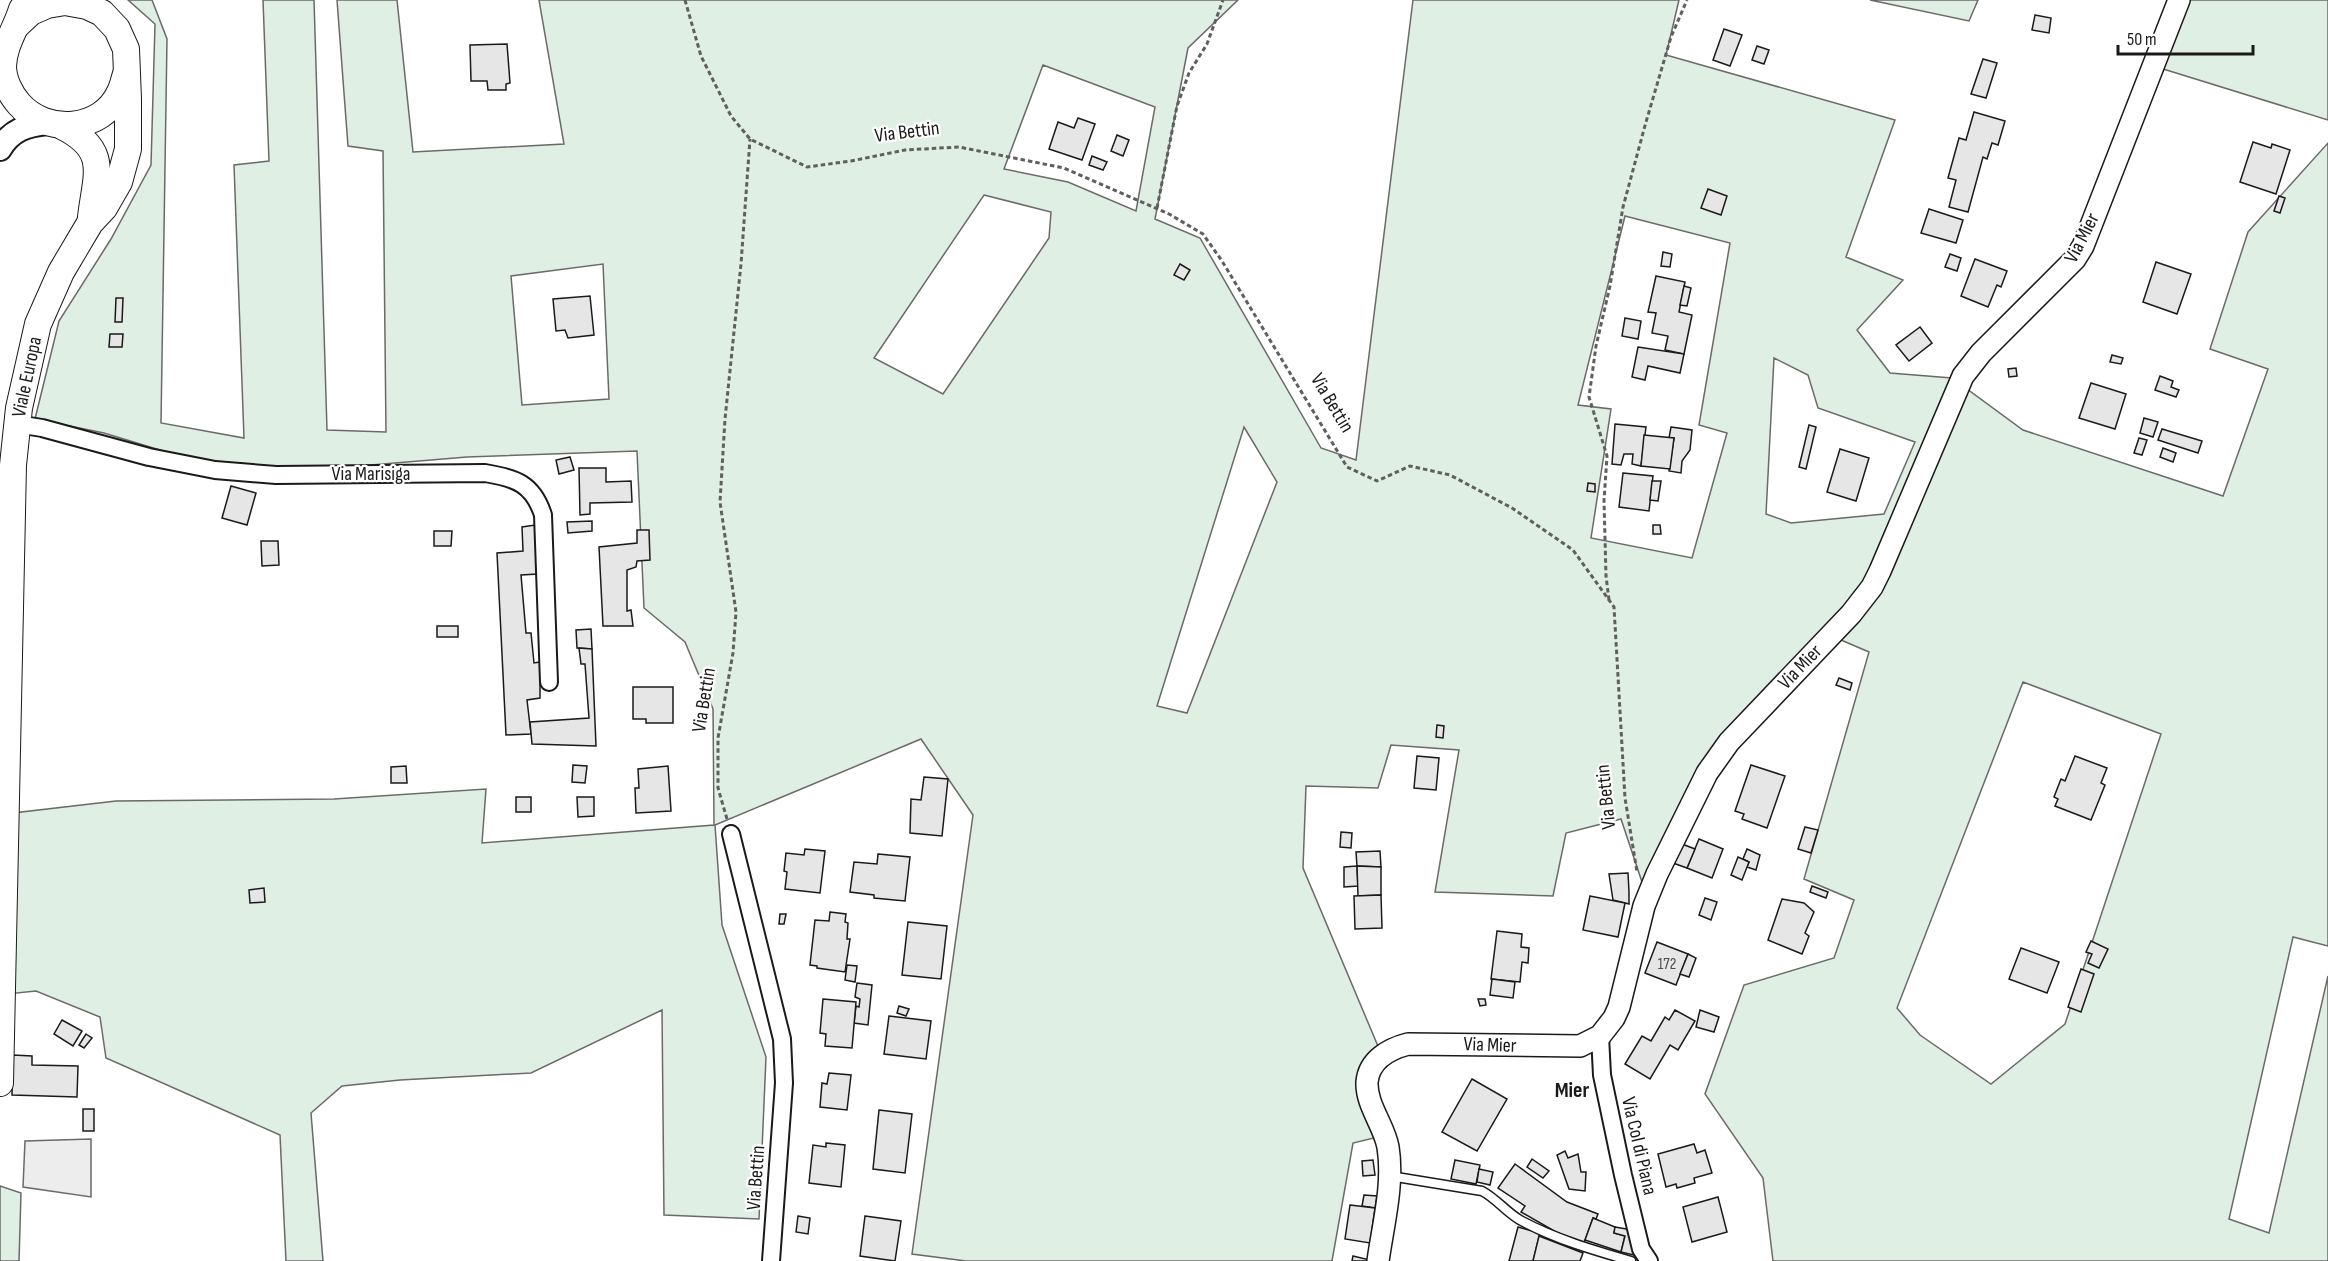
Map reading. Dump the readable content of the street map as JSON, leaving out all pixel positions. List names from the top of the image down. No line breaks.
{"streets":{"main road":["Viale Europa"],"street":["Via Bettin","Via Mier","Via Marisiga","Via Col di Piana"]},"crossings":[["Via Mier","Via Col di Piana"],["Viale Europa","Via Marisiga"]],"districts":["Mier"],"house_numbers":["172"],"scale_bar":"50 m"}
